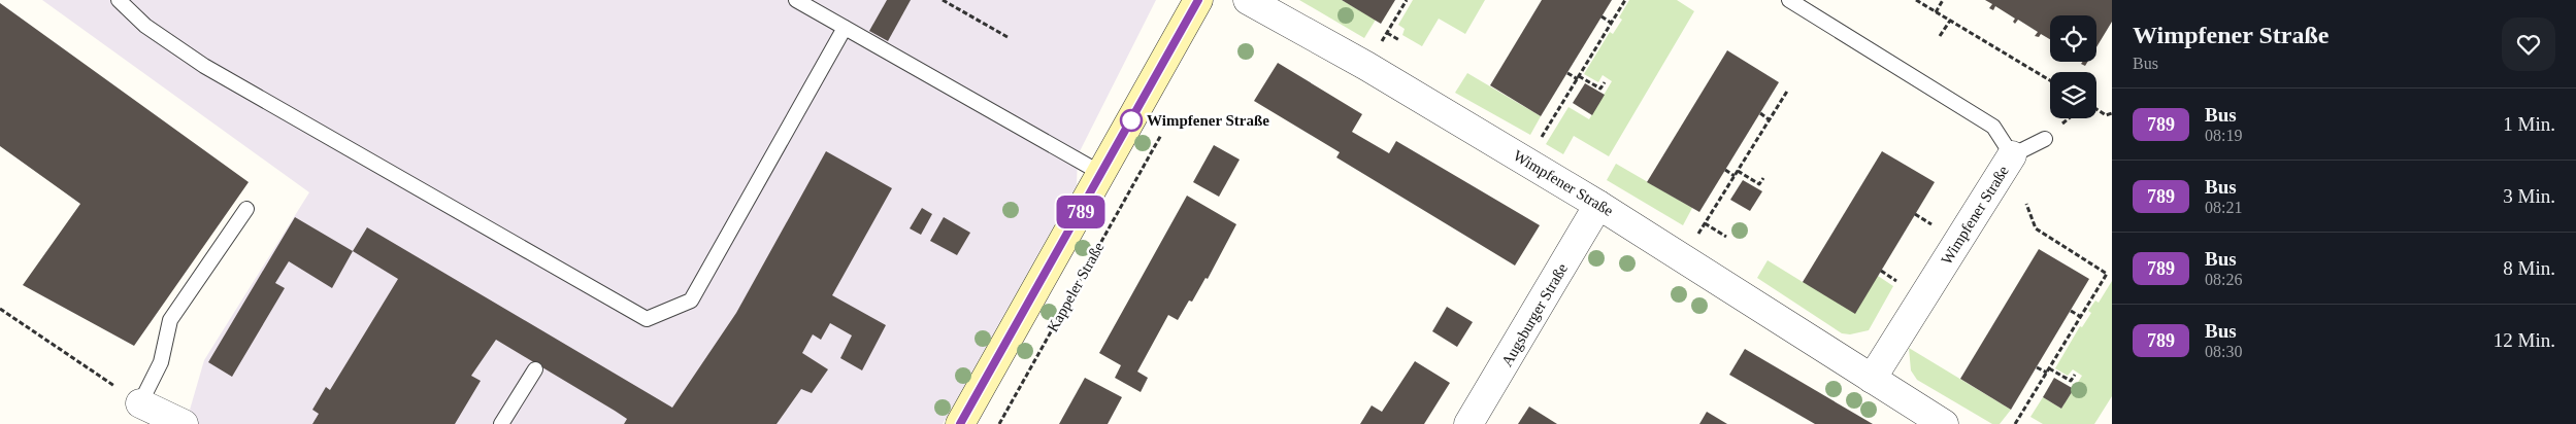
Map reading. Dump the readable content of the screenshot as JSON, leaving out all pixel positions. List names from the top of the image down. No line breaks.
{"streets":{"street":["Wimpfener Straße","Kappeler Straße","Augsburger Straße"]},"crossings":[["Wimpfener Straße","Augsburger Straße"]],"places":["Wimpfener Straße"],"lines":["bus line 789"],"page":{"on_map":"789","heading":["Wimpfener Straße","Bus"],"list":[{"mark":"789","name":"Bus","note":"08:19","value":"1 Min."},{"mark":"789","name":"Bus","note":"08:21","value":"3 Min."},{"mark":"789","name":"Bus","note":"08:26","value":"8 Min."},{"mark":"789","name":"Bus","note":"08:30","value":"12 Min."}]}}
